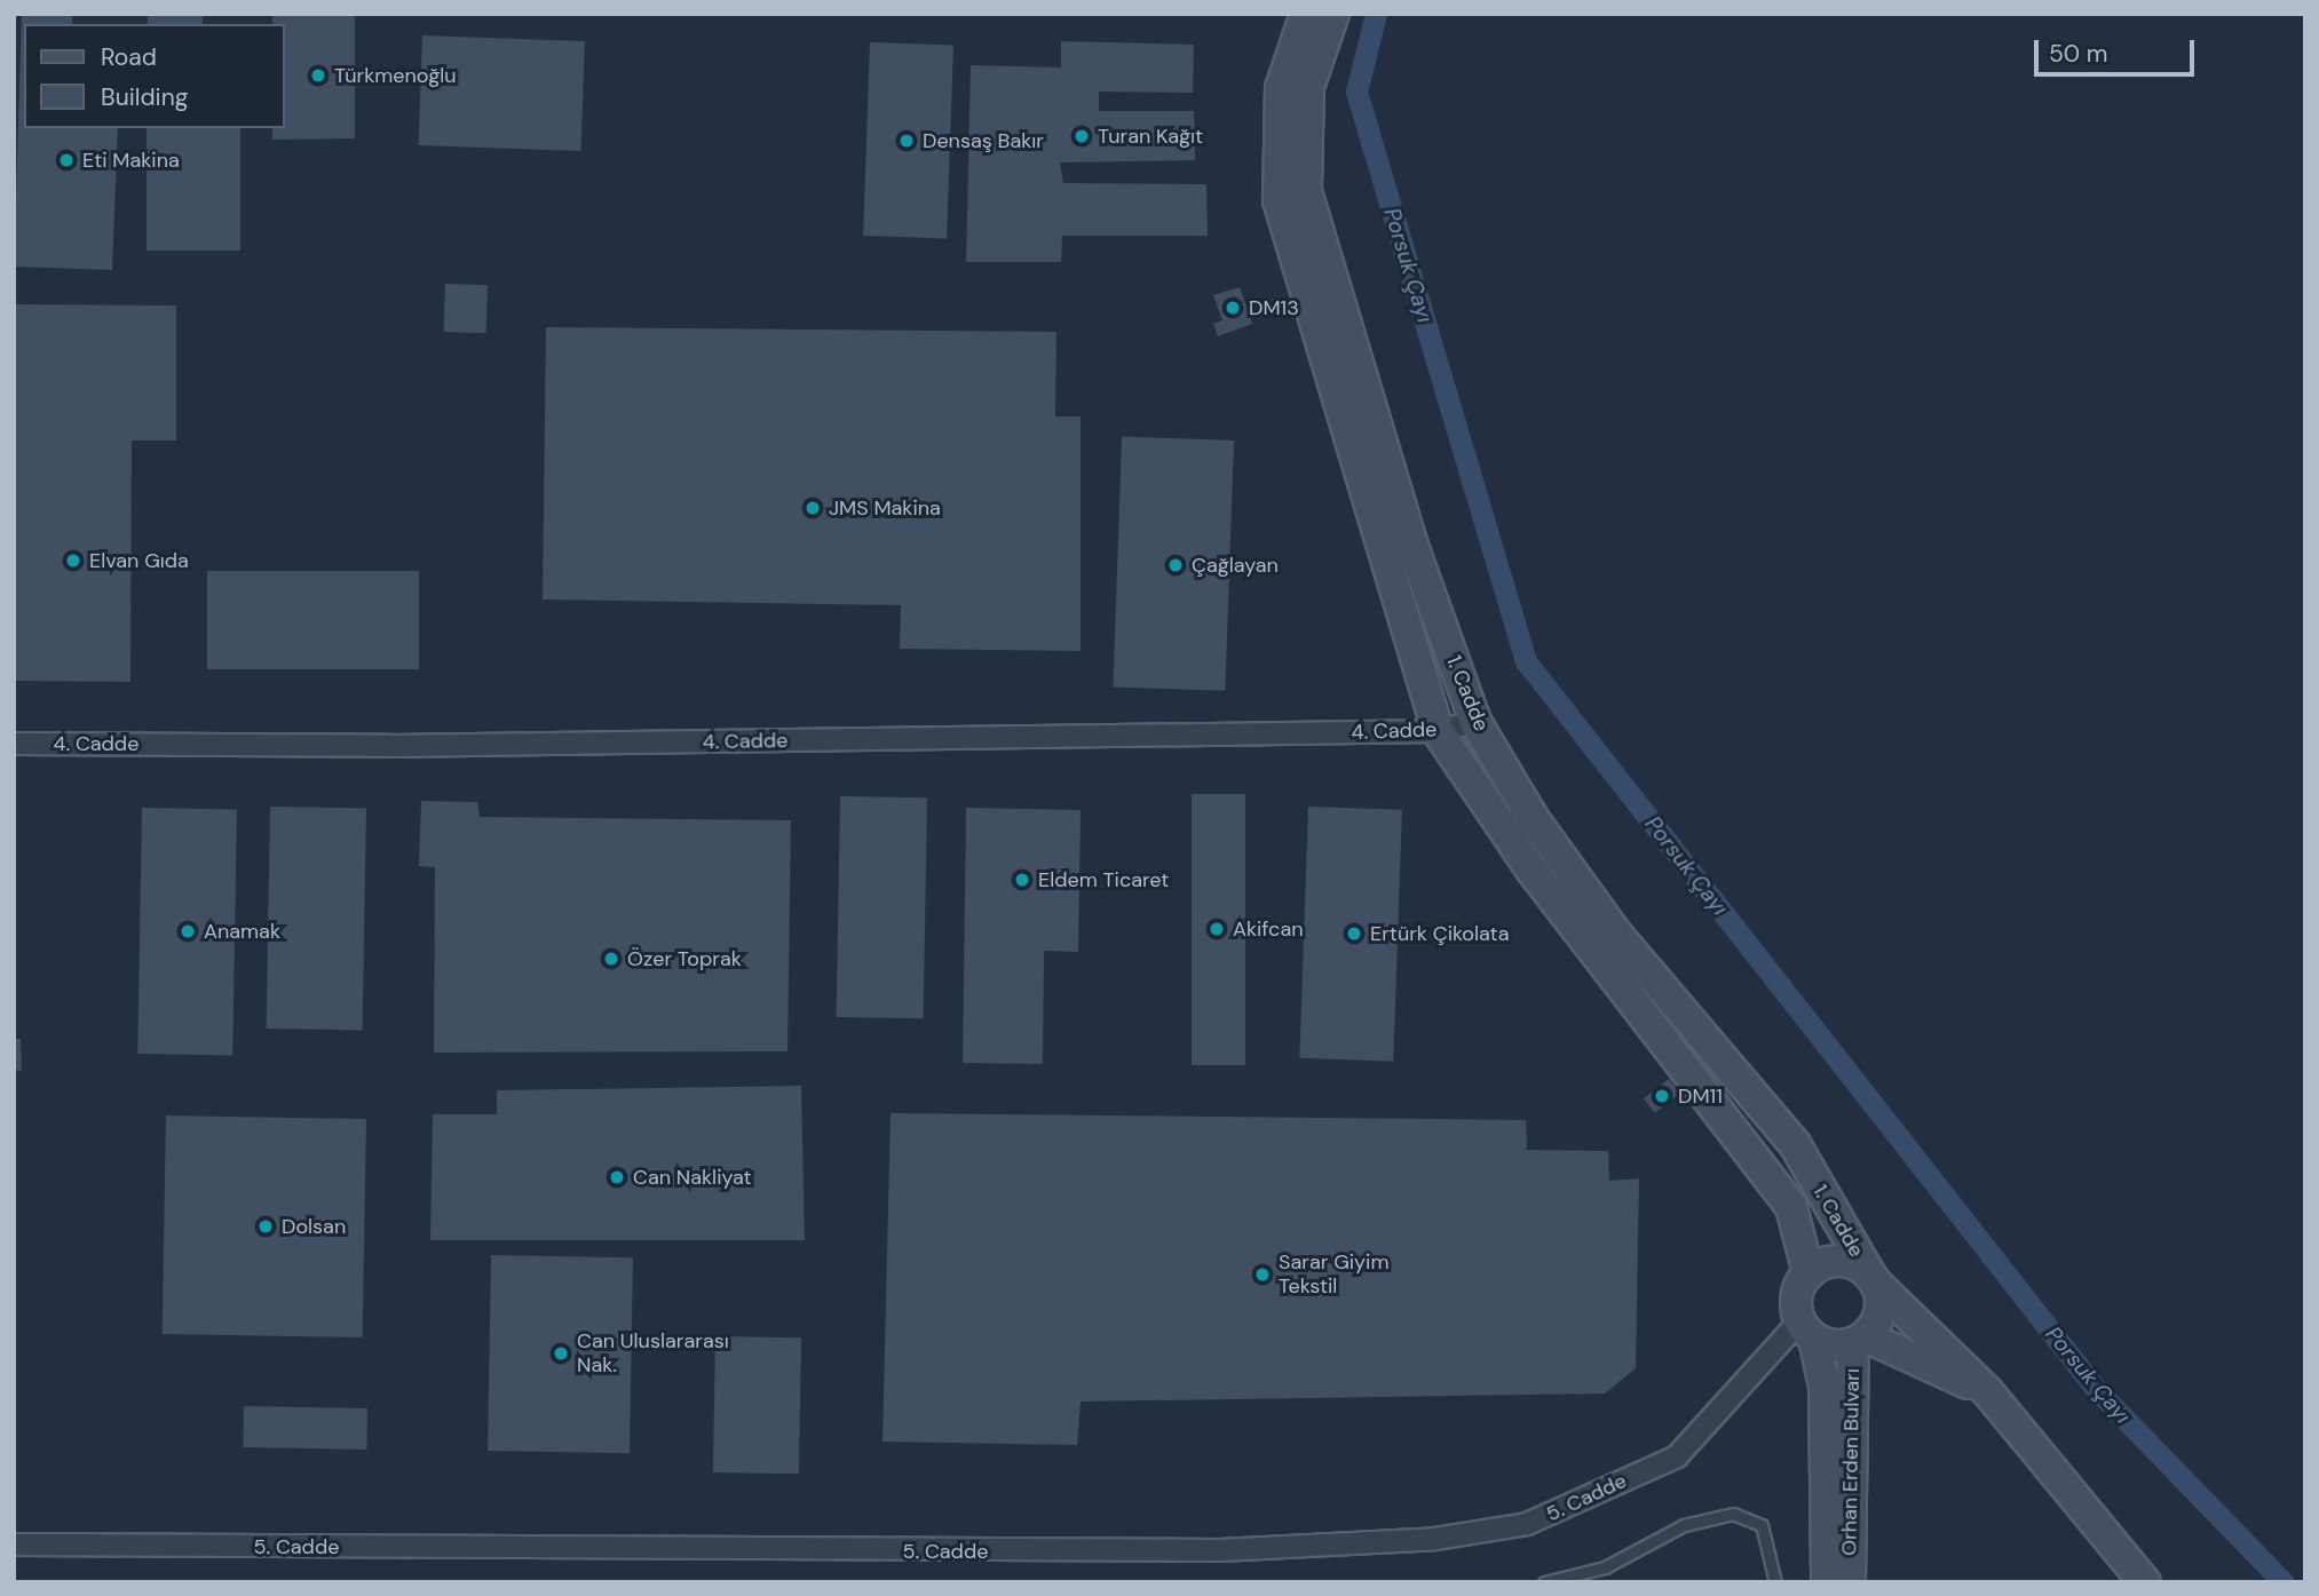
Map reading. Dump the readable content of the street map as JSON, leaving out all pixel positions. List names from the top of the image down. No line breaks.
{"streets":{"street":["1. Cadde","4. Cadde","Orhan Erden Bulvarı","5. Cadde"]},"crossings":[["1. Cadde","4. Cadde"],["1. Cadde","Orhan Erden Bulvarı"],["1. Cadde","5. Cadde"],["Orhan Erden Bulvarı","5. Cadde"]],"water":["Porsuk Çayı"],"places":["Türkmenoğlu","Turan Kağıt","Densaş Bakır","Eti Makina","DM13","JMS Makina","Elvan Gıda","Çağlayan","Eldem Ticaret","Akifcan","Anamak","Ertürk Çikolata","Özer Toprak","DM11","Can Nakliyat","Dolsan","Sarar Giyim Tekstil","Can Uluslararası Nak."],"legend":["Road","Building"],"scale_bar":"50 m"}
